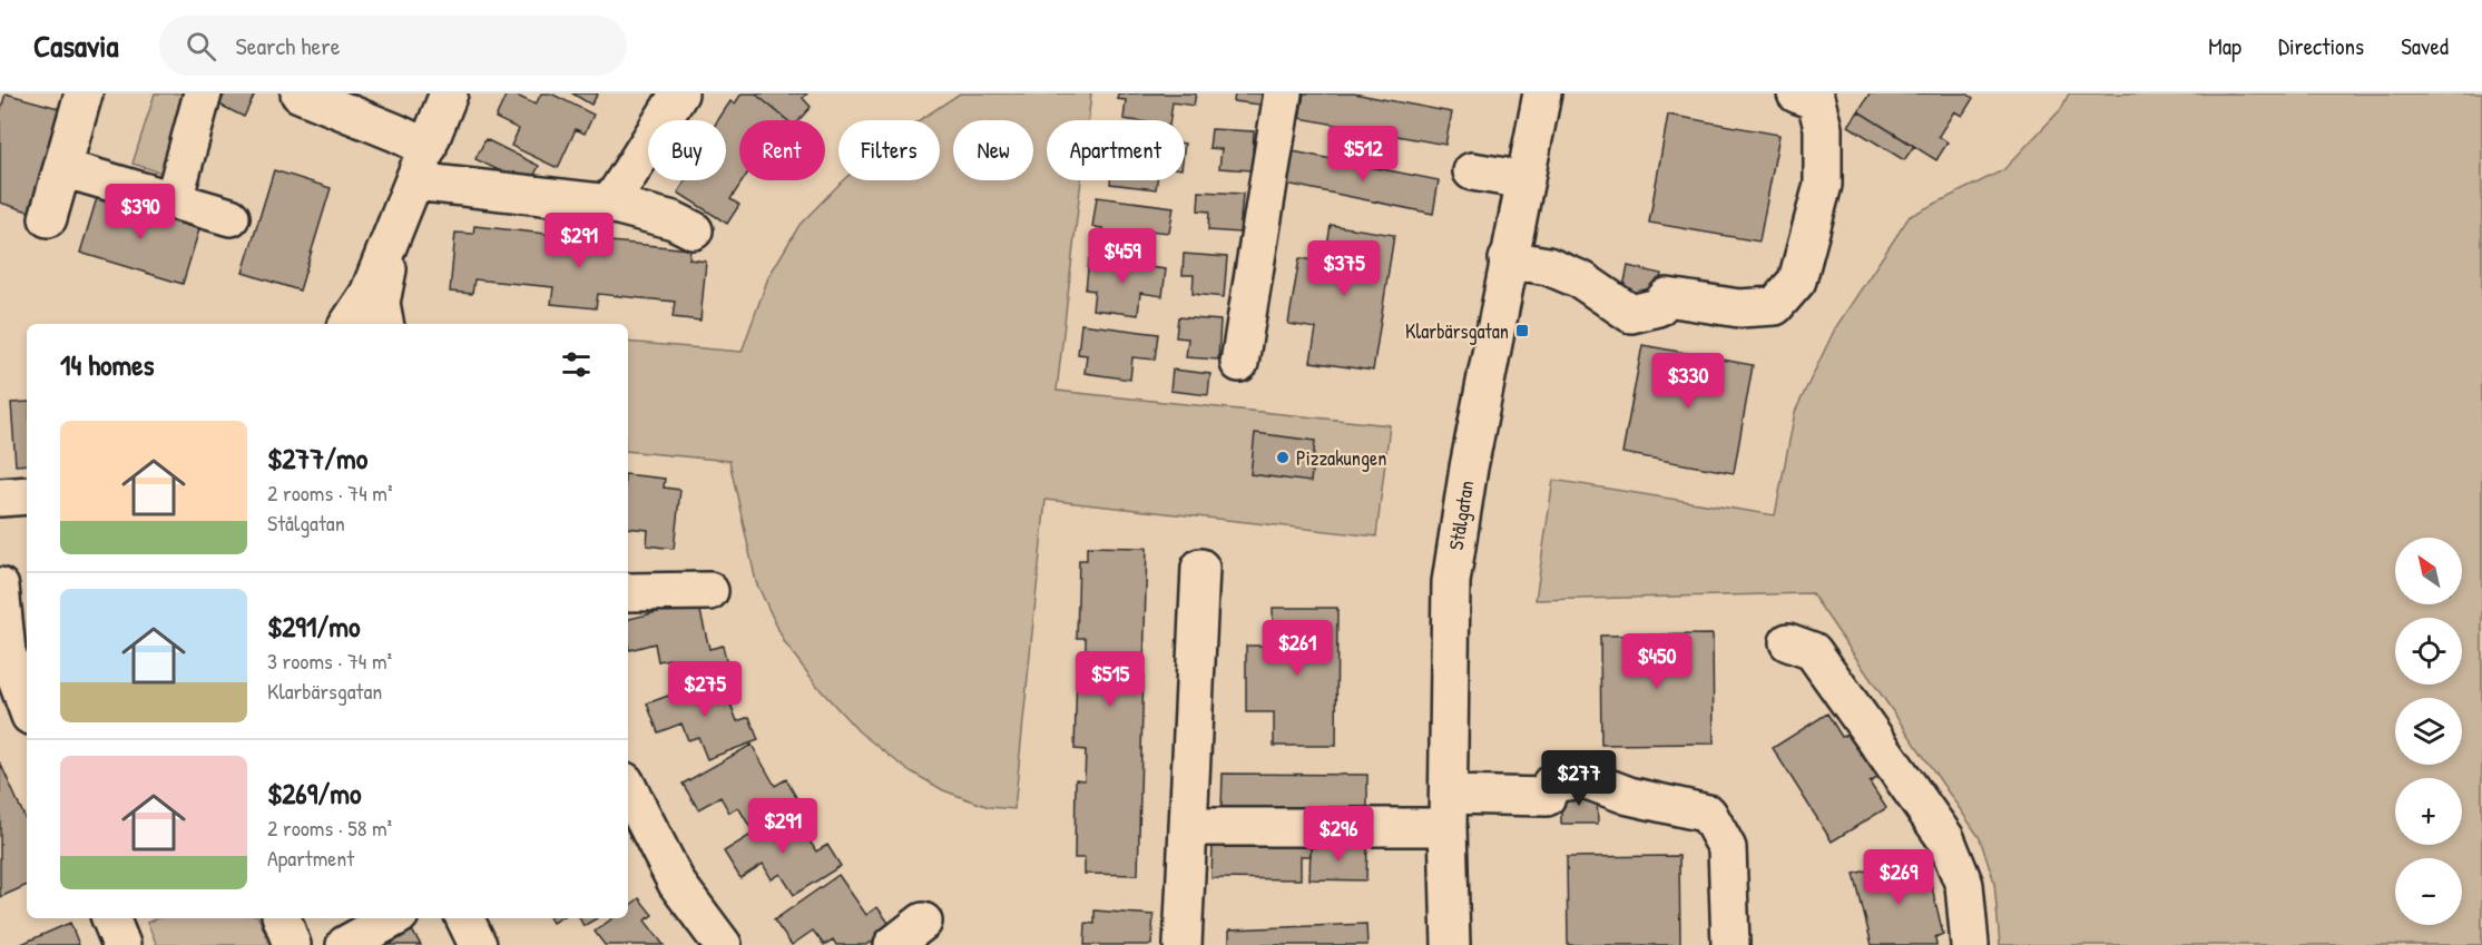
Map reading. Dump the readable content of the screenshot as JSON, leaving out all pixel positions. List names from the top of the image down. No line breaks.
{"streets":{"street":["Stålgatan"]},"places":{"transit":["Klarbärsgatan"],"other":["Pizzakungen"]},"north":"top left","page":{"header":"Casavia","search":"Search here","nav":["Map","Directions","Saved"],"chip":["Buy","Rent","Filters","New","Apartment"],"price":["$512","$390","$291","$459","$375","$330","$261","$450","$515","$275","$277","$291","$296","$269"],"heading":"14 homes","list":[{"name":"$277/mo","note":"2 rooms · 74 m² · Stålgatan"},{"name":"$291/mo","note":"3 rooms · 74 m² · Klarbärsgatan"},{"name":"$269/mo","note":"2 rooms · 58 m² · Apartment"}],"map_buttons":["+","−"]}}
